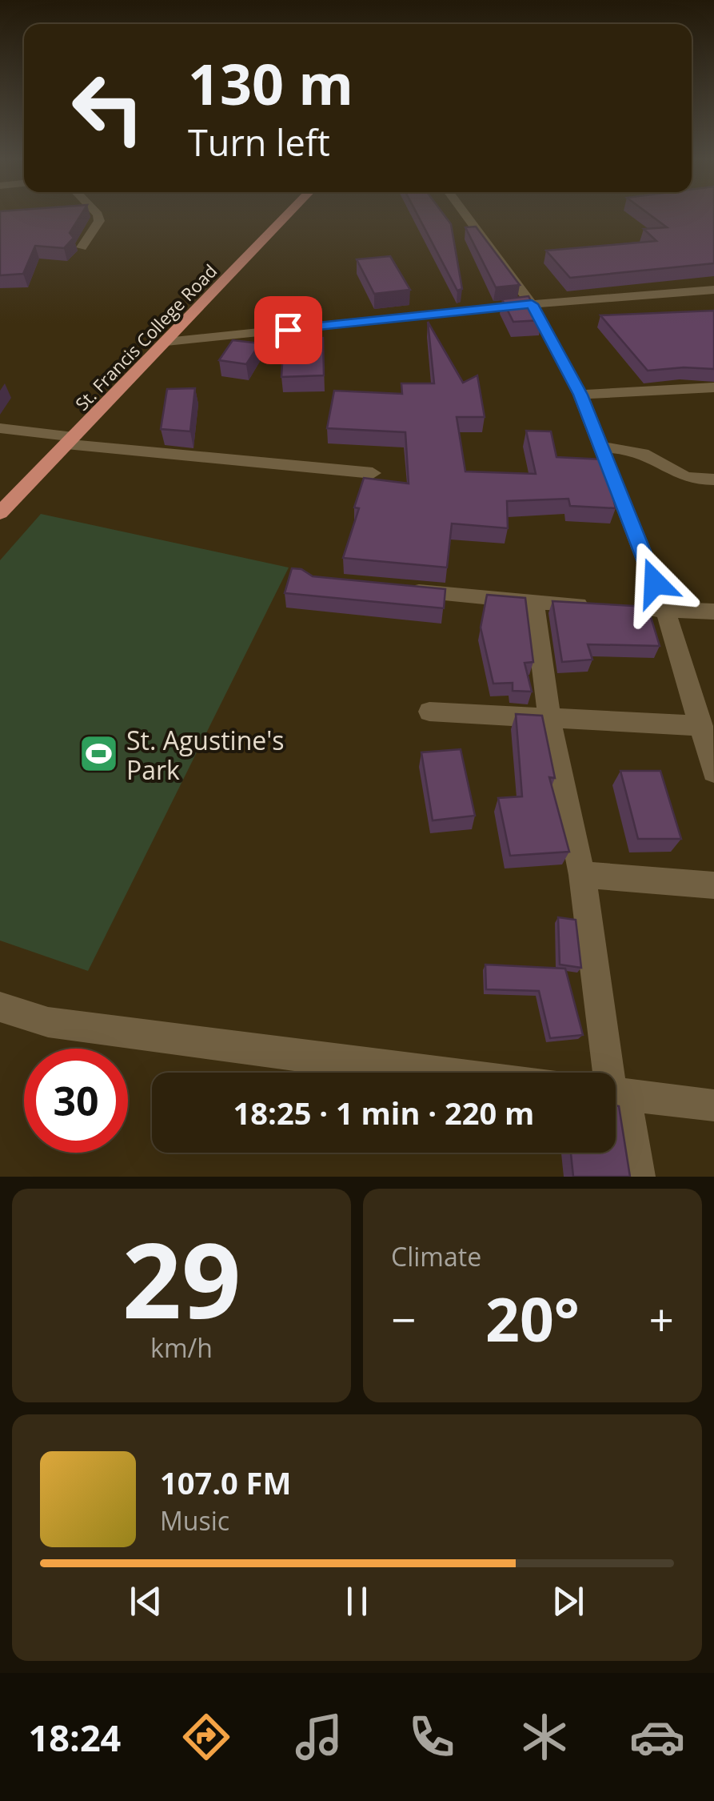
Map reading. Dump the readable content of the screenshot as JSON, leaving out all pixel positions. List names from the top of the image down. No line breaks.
{"streets":{"main road":["St. Francis College Road"]},"places":{"sports":["St. Agustine's Park"]},"page":{"turn":["130 m","Turn left"],"limit":"30","trip":"18:25 · 1 min · 220 m","tile":[["29","km/h"],"Climate"],"heat":["−","20°","+"],"song":["107.0 FM","Music"],"tabs":"18:24"}}
